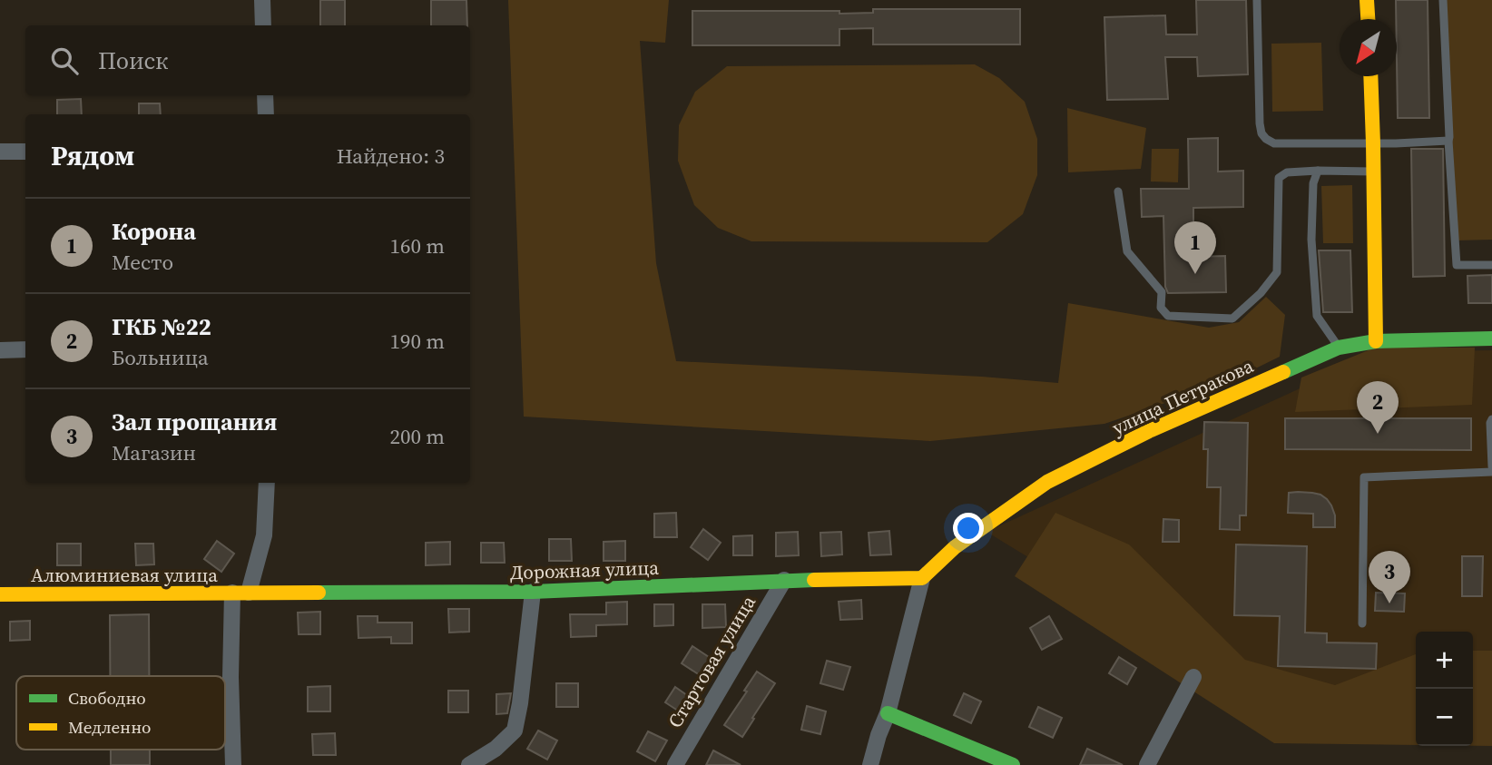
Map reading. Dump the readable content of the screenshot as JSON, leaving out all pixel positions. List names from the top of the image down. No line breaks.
{"streets":{"street":["улица Петракова","Дорожная улица","Алюминиевая улица","Стартовая улица"]},"crossings":[["улица Петракова","Дорожная улица"],["Дорожная улица","Алюминиевая улица"],["Дорожная улица","Стартовая улица"]],"legend":["Свободно","Медленно"],"north":"bottom left","page":{"search":"Поиск","heading":["Рядом","Найдено: 3"],"list":[{"mark":"1","name":"Корона","note":"Место","value":"160 m"},{"mark":"2","name":"ГКБ №22","note":"Больница","value":"190 m"},{"mark":"3","name":"Зал прощания","note":"Магазин","value":"200 m"}],"pins":["1","2","3"],"map_buttons":["+","−"]}}
